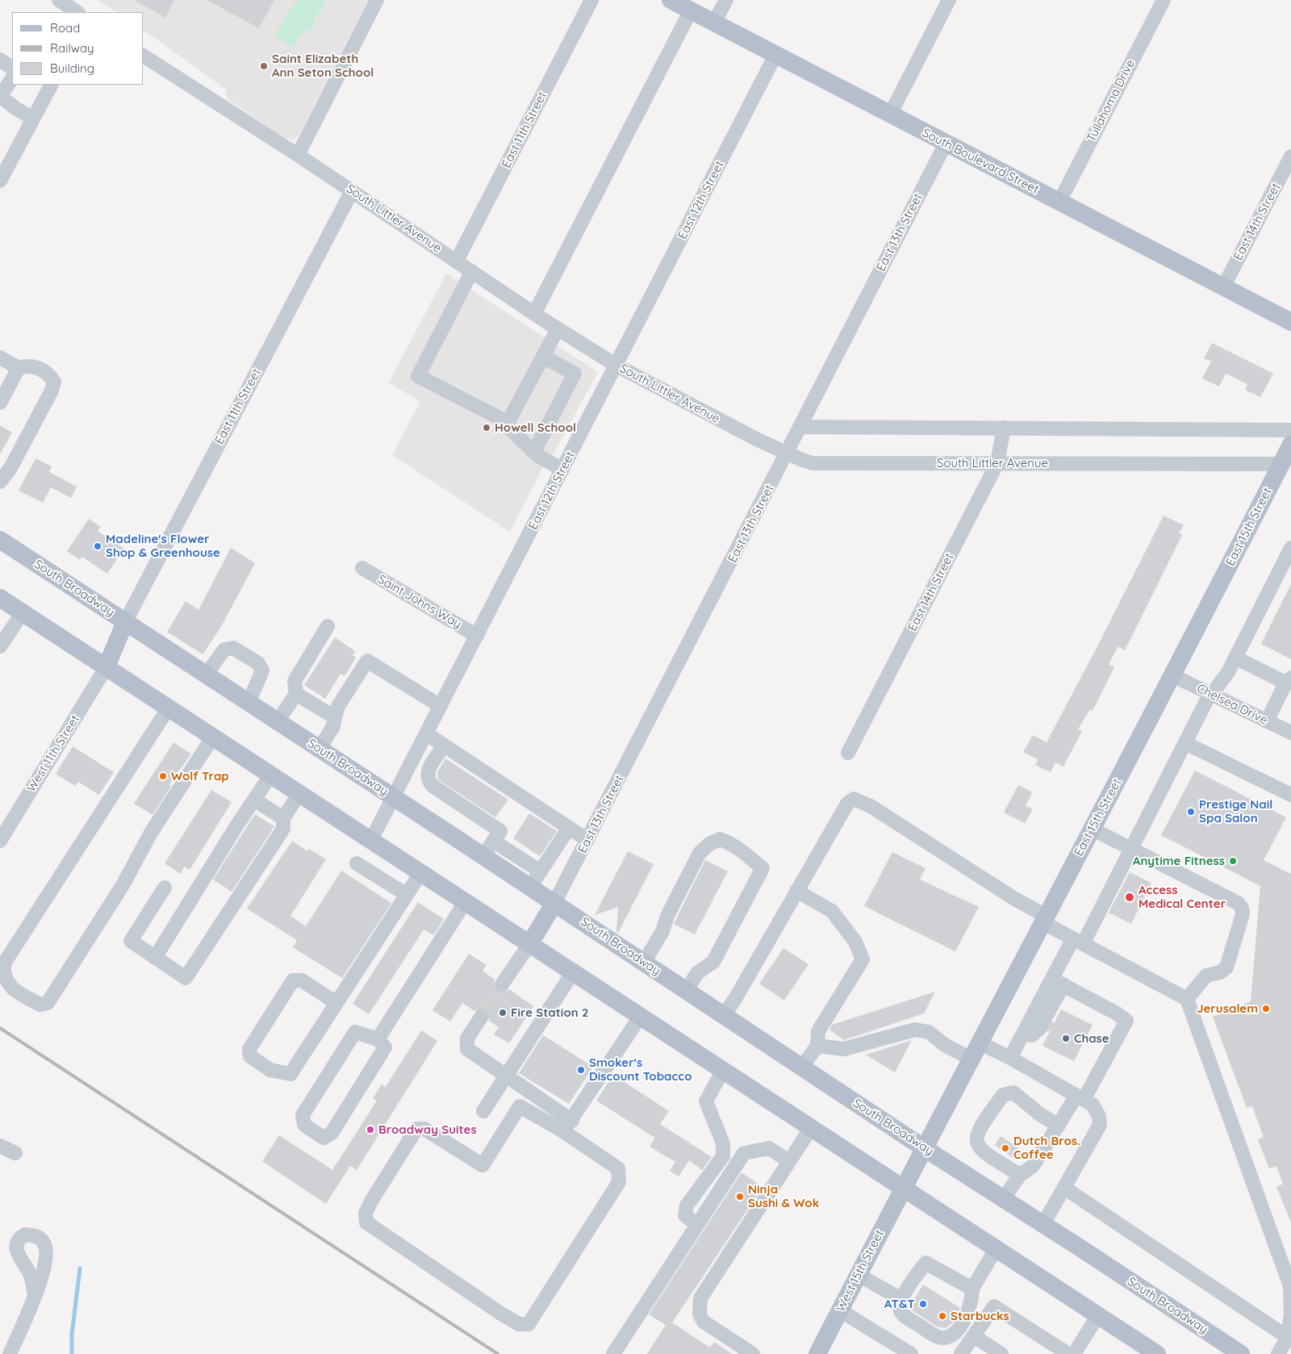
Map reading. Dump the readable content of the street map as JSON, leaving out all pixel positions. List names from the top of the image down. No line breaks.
{"streets":{"main road":["South Boulevard Street","East 15th Street","South Broadway","West 15th Street"],"street":["Tullahoma Drive","East 11th Street","East 12th Street","South Littler Avenue","East 14th Street","East 13th Street","Saint Johns Way","Chelsea Drive","West 11th Street"]},"crossings":[["Tullahoma Drive","South Boulevard Street"],["East 11th Street","South Littler Avenue"],["East 11th Street","South Broadway"],["South Boulevard Street","East 12th Street"],["South Boulevard Street","East 14th Street"],["South Boulevard Street","East 13th Street"],["East 12th Street","South Littler Avenue"],["East 12th Street","South Broadway"],["East 12th Street","Saint Johns Way"],["South Littler Avenue","East 14th Street"],["South Littler Avenue","East 13th Street"],["South Littler Avenue","East 15th Street"],["East 13th Street","South Broadway"],["East 15th Street","South Broadway"],["East 15th Street","Chelsea Drive"],["East 15th Street","West 15th Street"]],"places":["Saint Elizabeth Ann Seton School","Howell School","Madeline's Flower Shop & Greenhouse","Wolf Trap","Prestige Nail Spa Salon","Anytime Fitness","Access Medical Center","Jerusalem","Fire Station 2","Chase","Smoker's Discount Tobacco","Broadway Suites","Dutch Bros. Coffee","Ninja Sushi & Wok","AT&T","Starbucks"],"legend":["Road","Railway","Building"]}
